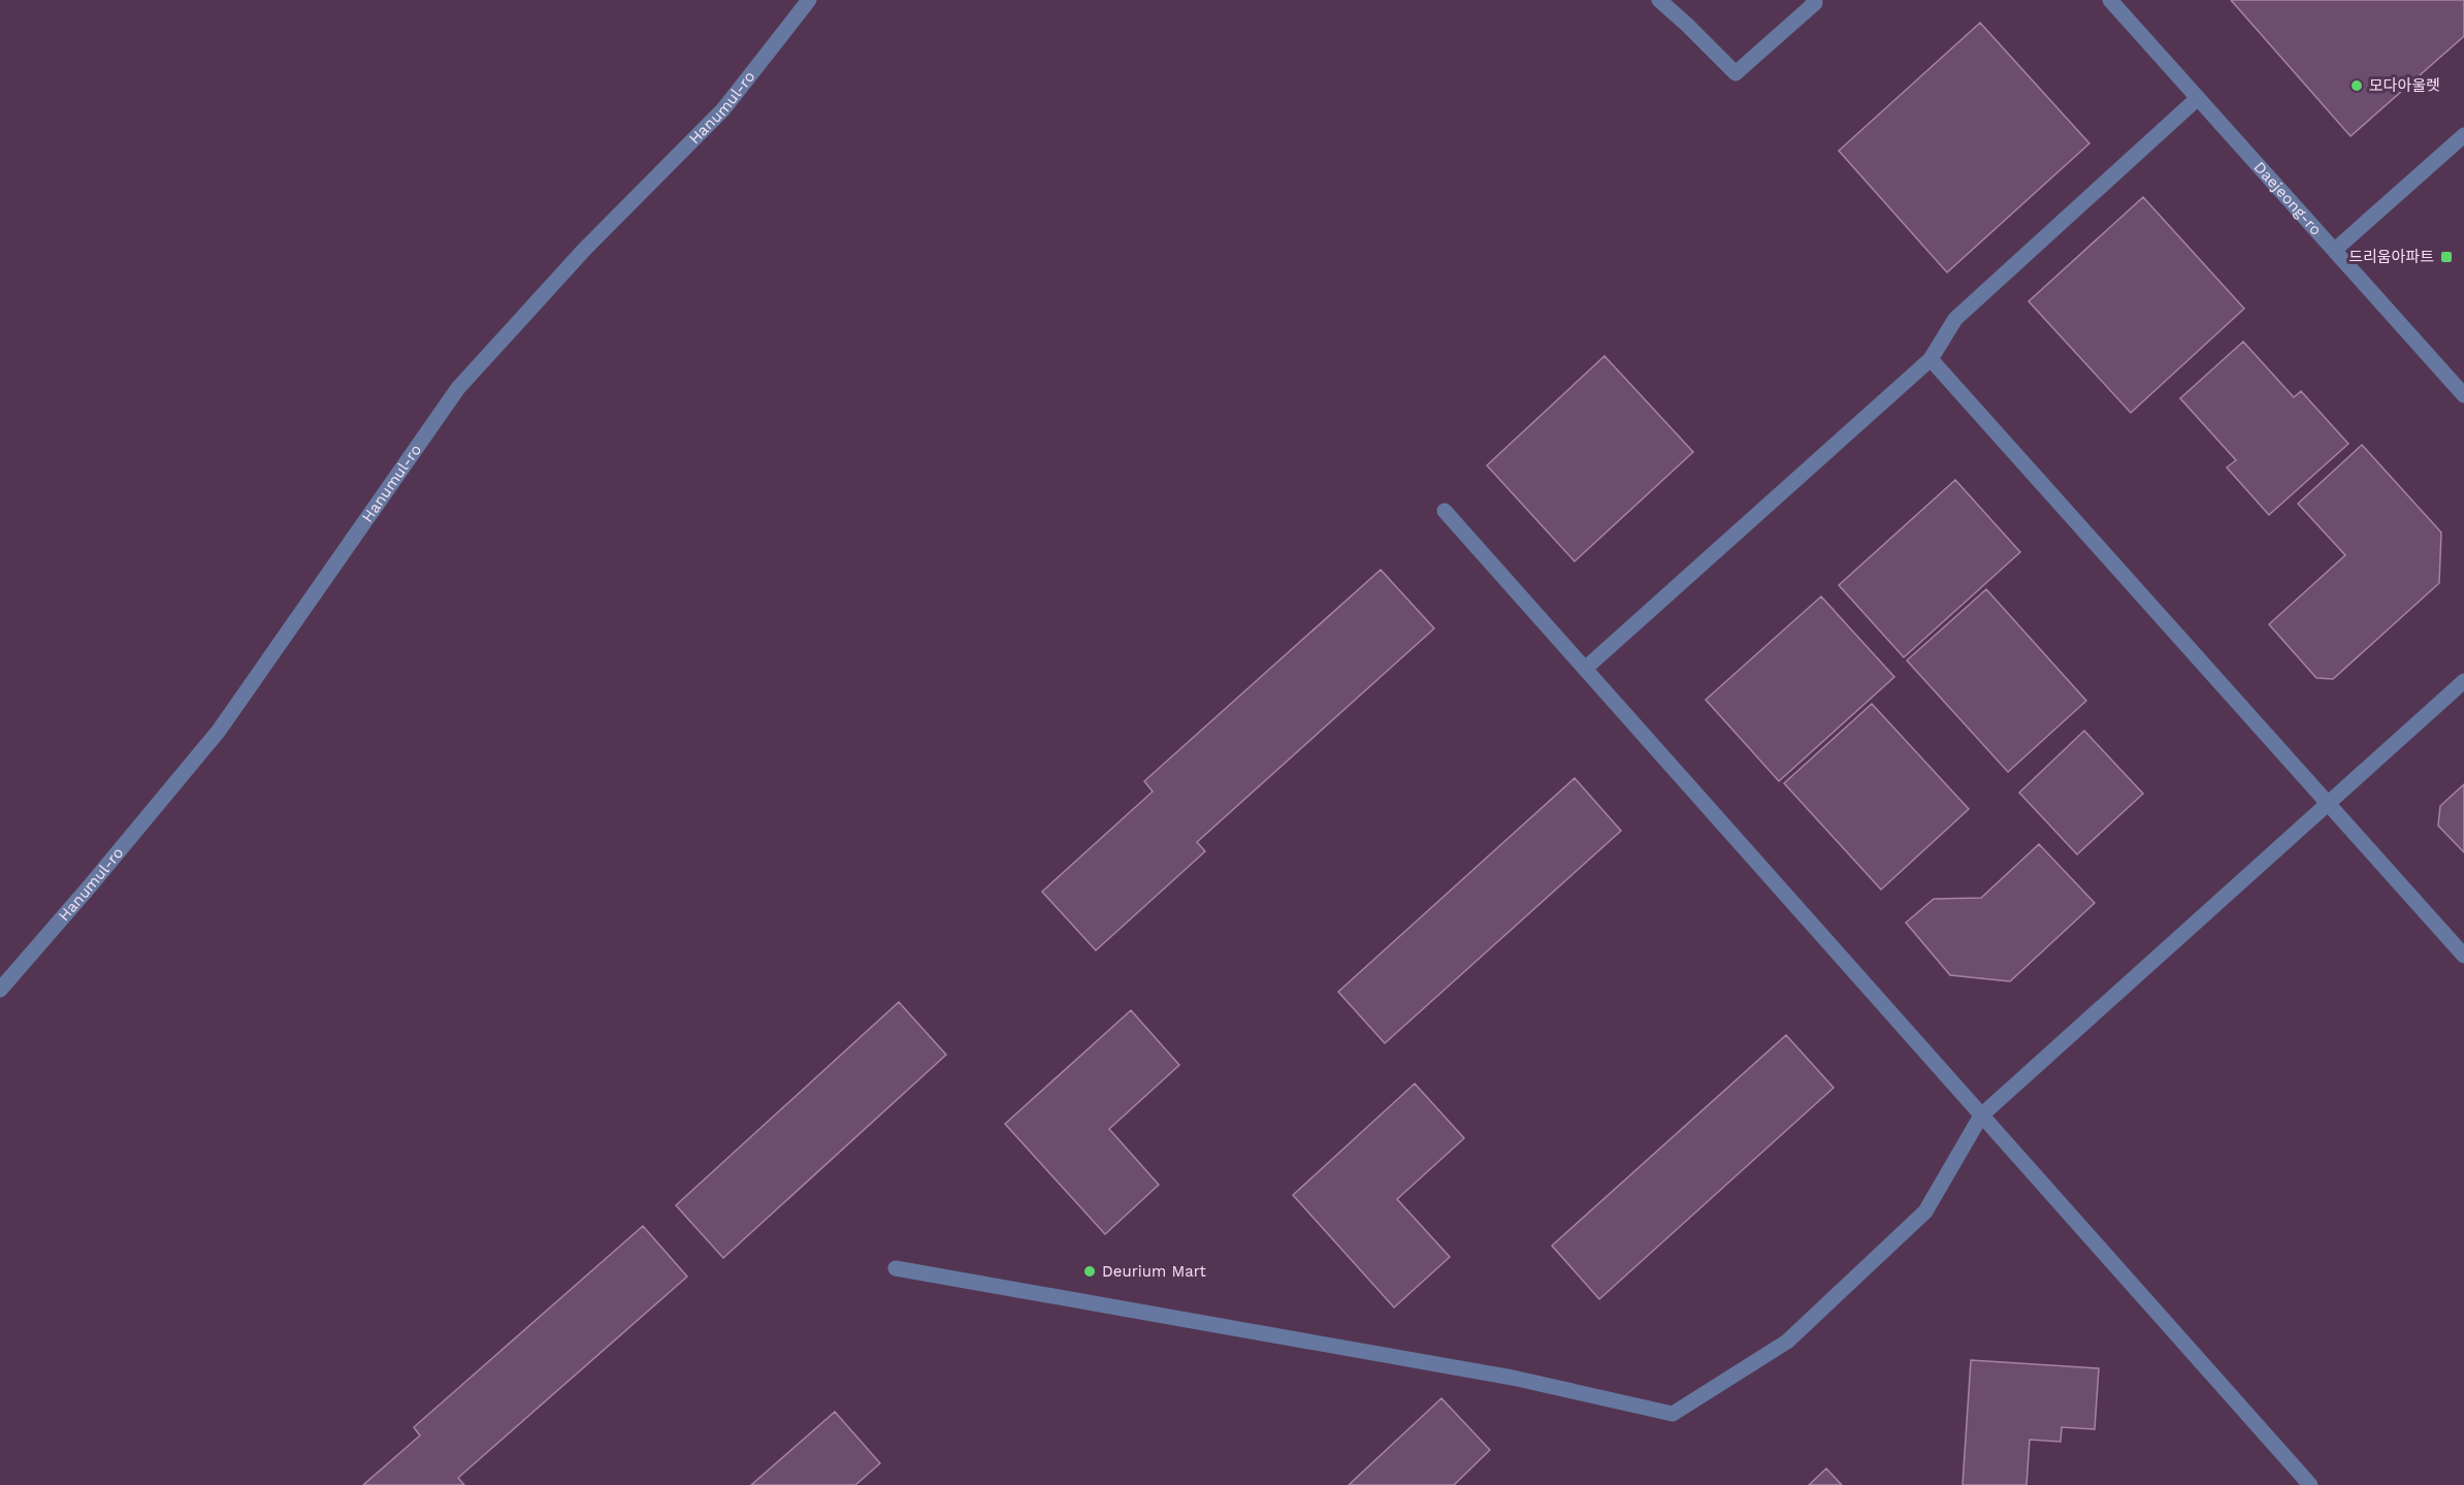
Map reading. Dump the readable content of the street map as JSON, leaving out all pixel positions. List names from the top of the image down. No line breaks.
{"streets":{"street":["Hanumul-ro","Daejeong-ro"]},"places":{"other":["모다아울렛","Deurium Mart"],"transit":["드리움아파트"]}}
